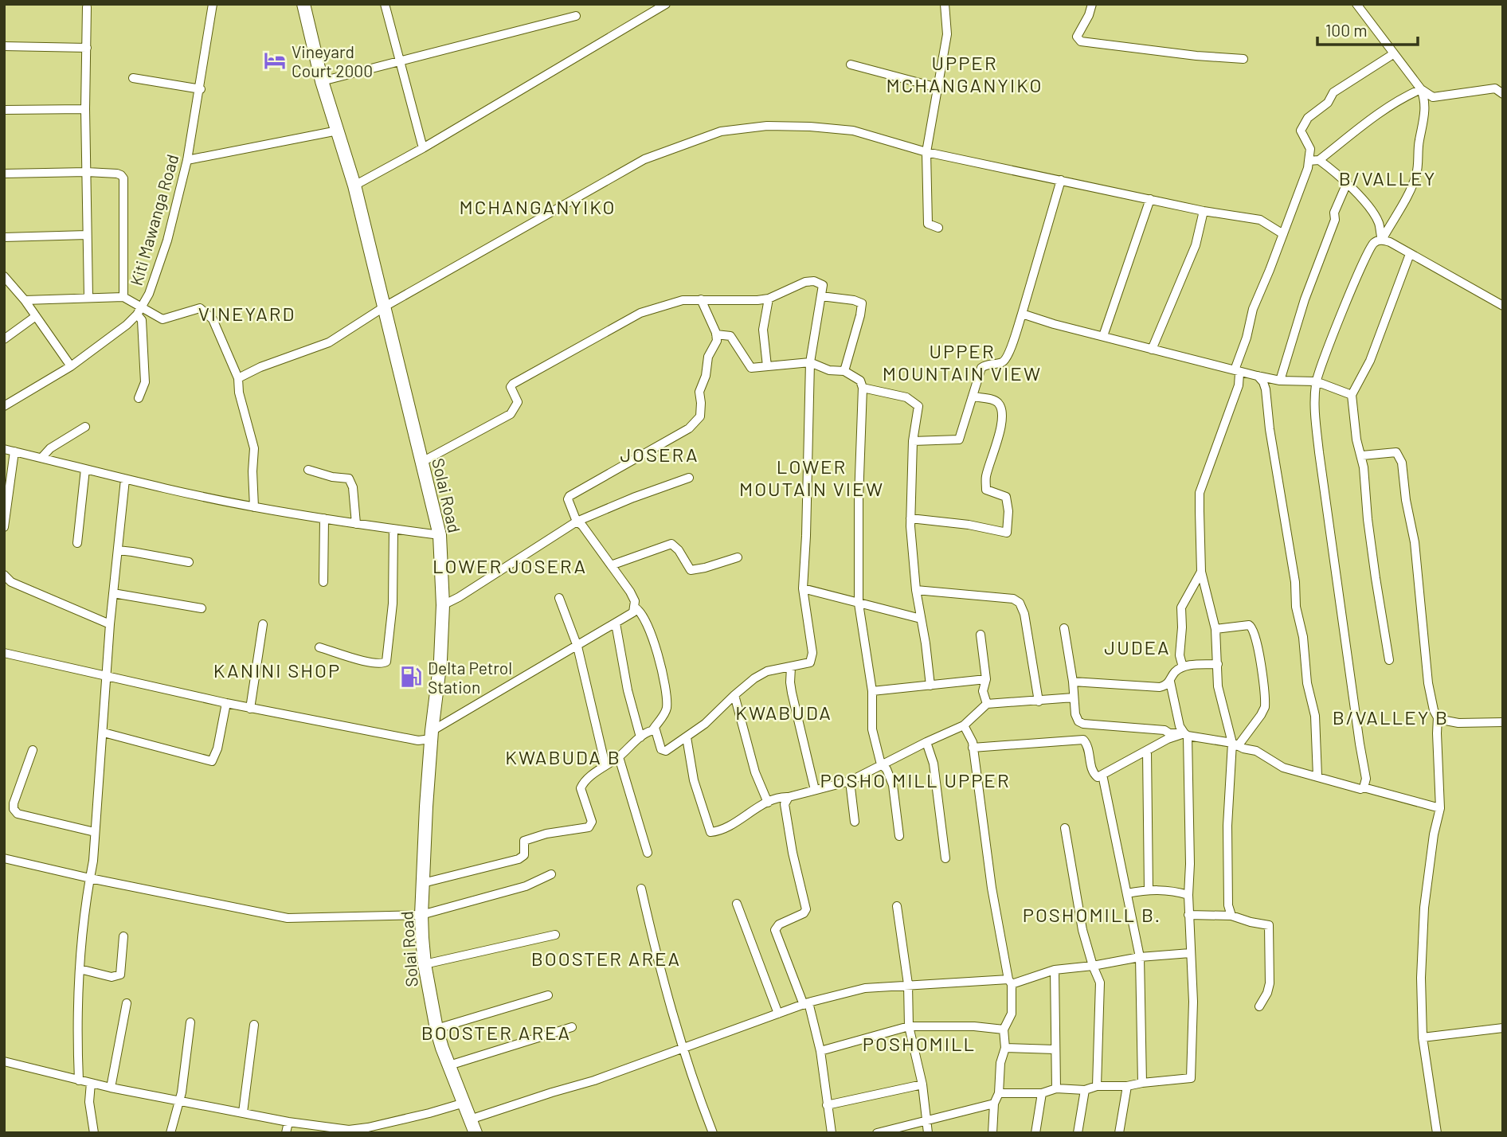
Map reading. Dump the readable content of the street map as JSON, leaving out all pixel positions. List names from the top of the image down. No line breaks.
{"streets":{"highway":["Solai Road"],"street":["Kiti Mawanga Road"]},"districts":["UPPER MCHANGANYIKO","B/VALLEY","MCHANGANYIKO","VINEYARD","UPPER MOUNTAIN VIEW","JOSERA","LOWER MOUTAIN VIEW","LOWER JOSERA","JUDEA","KANINI SHOP","KWABUDA","B/VALLEY B","KWABUDA B","POSHO MILL UPPER","POSHOMILL B.","BOOSTER AREA","BOOSTER AREA","POSHOMILL"],"places":{"hotel":["Vineyard Court 2000"],"fuel station":["Delta Petrol Station"]},"scale_bar":"100 m"}
